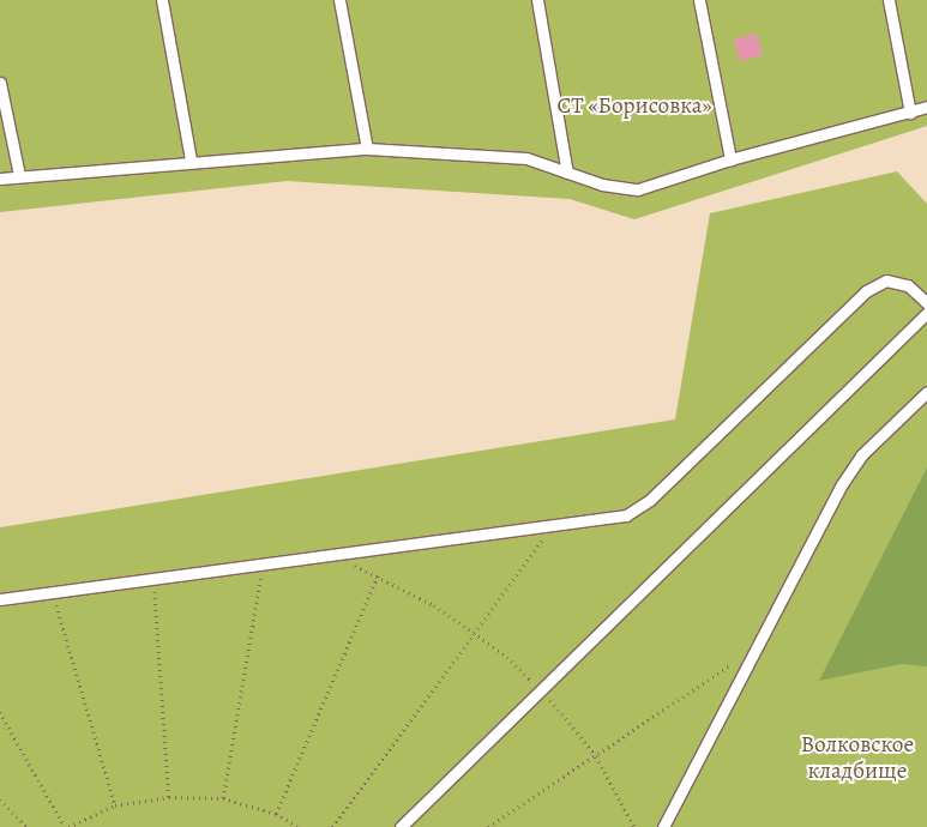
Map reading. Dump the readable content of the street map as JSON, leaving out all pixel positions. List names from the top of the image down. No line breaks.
{"parks":["СТ «Борисовка»","Волковское кладбище"]}
